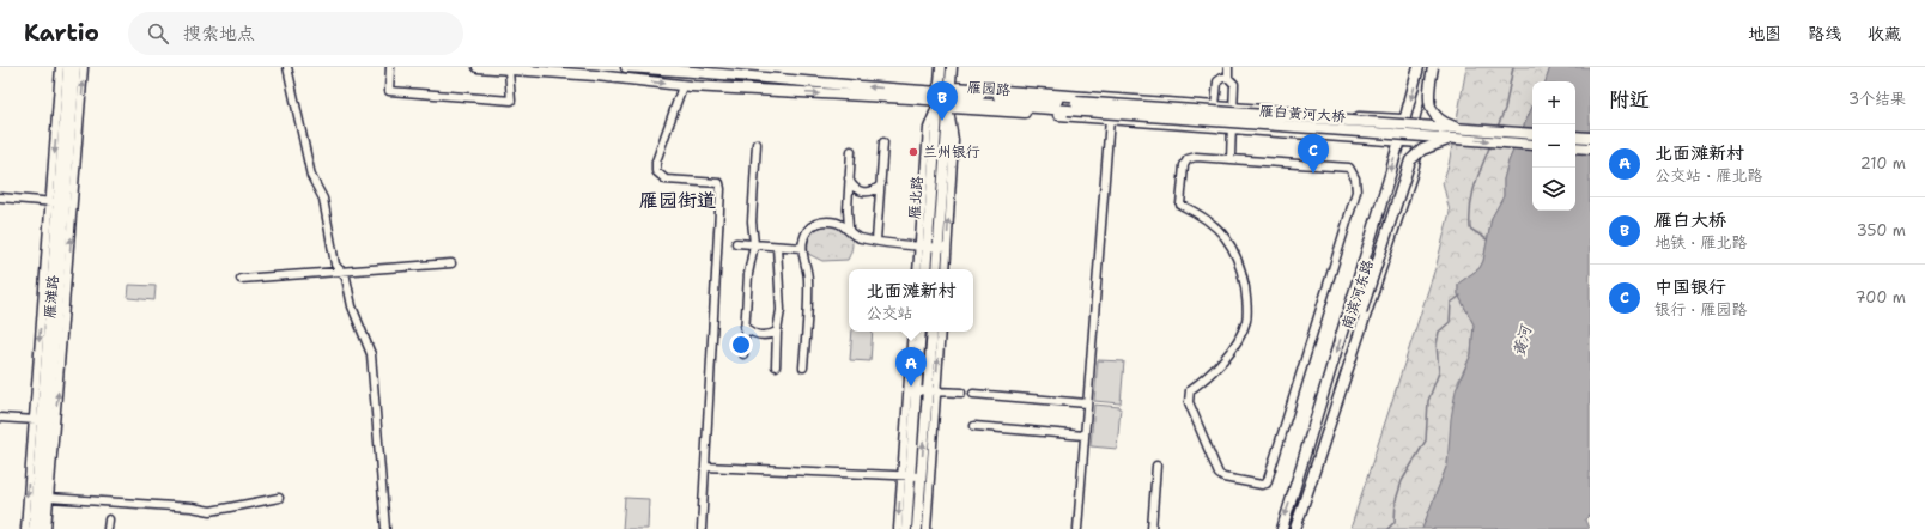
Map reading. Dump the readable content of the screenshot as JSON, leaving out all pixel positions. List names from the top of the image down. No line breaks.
{"streets":{"main road":["雁园路","雁白黄河大桥","雁北路","南滨河东路","雁滩路"]},"crossings":[["雁园路","雁白黄河大桥"],["雁园路","雁北路"],["雁园路","南滨河东路"]],"districts":["雁园街道"],"water":["黄河"],"places":["兰州银行"],"page":{"header":"Kartio","search":"搜索地点","nav":["地图","路线","收藏"],"heading":["附近","3个结果"],"map_buttons":["+","−"],"pins":["B","C","A"],"list":[{"mark":"A","name":"北面滩新村","note":"公交站 · 雁北路","value":"210 m"},{"mark":"B","name":"雁白大桥","note":"地铁 · 雁北路","value":"350 m"},{"mark":"C","name":"中国银行","note":"银行 · 雁园路","value":"700 m"}],"popup":["北面滩新村","公交站"]}}
